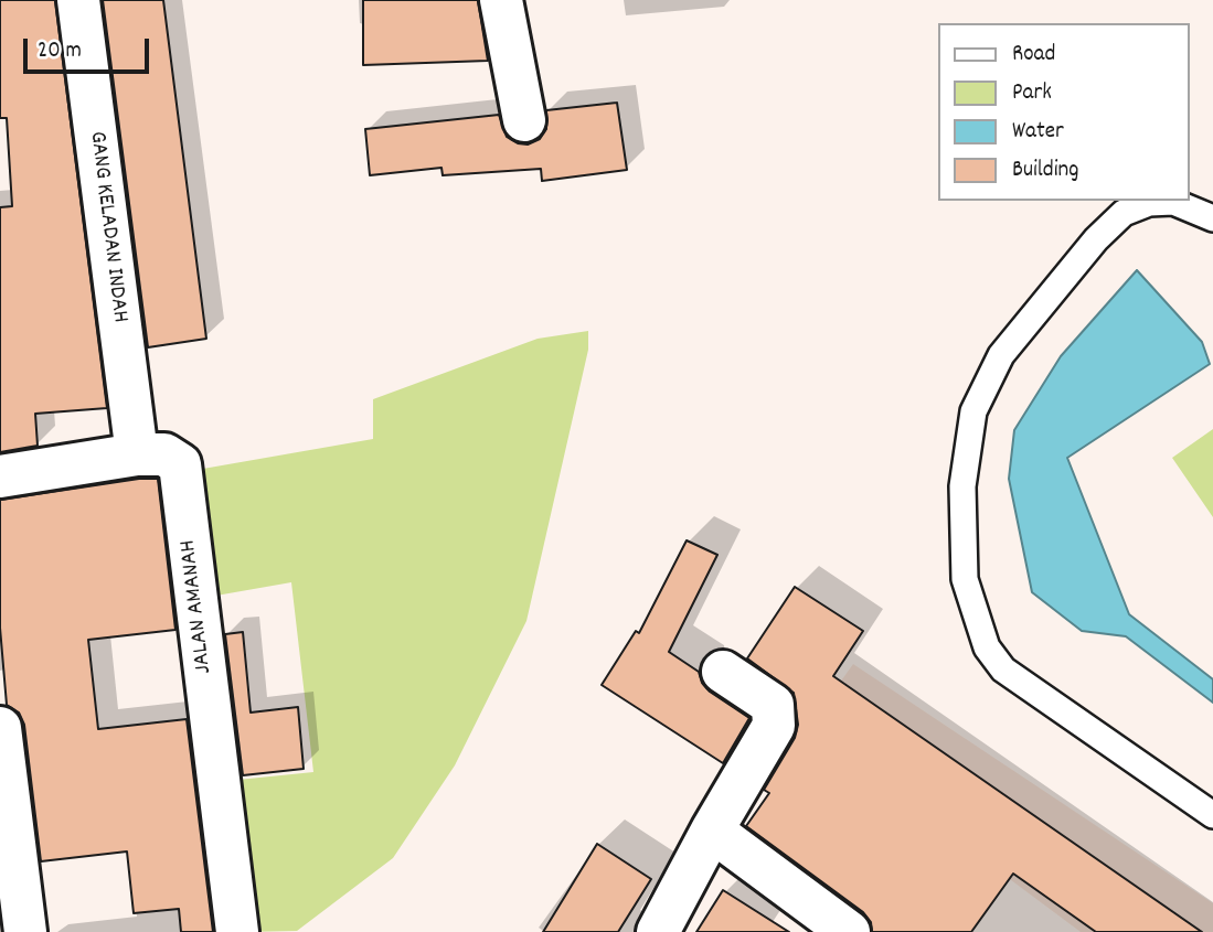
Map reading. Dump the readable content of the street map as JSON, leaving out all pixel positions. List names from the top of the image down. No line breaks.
{"streets":{"street":["GANG KELADAN INDAH","JALAN AMANAH"]},"crossings":[["GANG KELADAN INDAH","JALAN AMANAH"]],"legend":["Road","Park","Water","Building"],"scale_bar":"20 m"}
